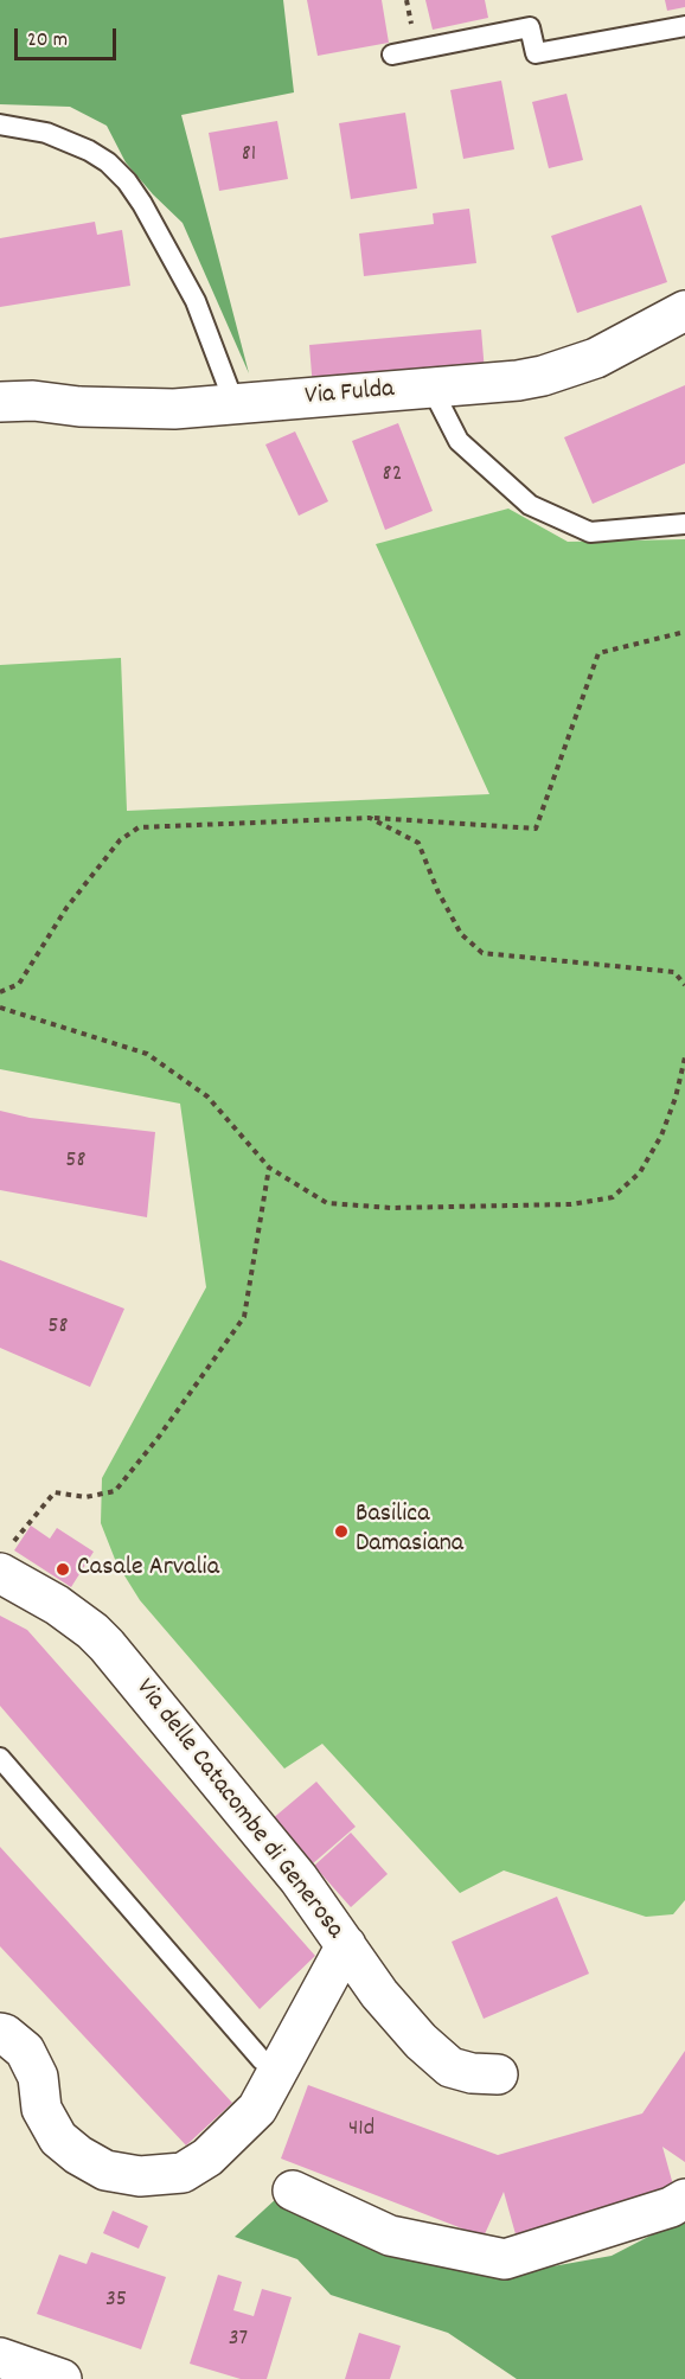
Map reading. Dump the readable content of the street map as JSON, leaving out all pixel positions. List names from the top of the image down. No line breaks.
{"streets":{"street":["Via Fulda","Via delle Catacombe di Generosa"]},"places":["Basilica Damasiana","Casale Arvalia"],"house_numbers":["81","82","58","58","41d","35","37"],"scale_bar":"20 m"}
